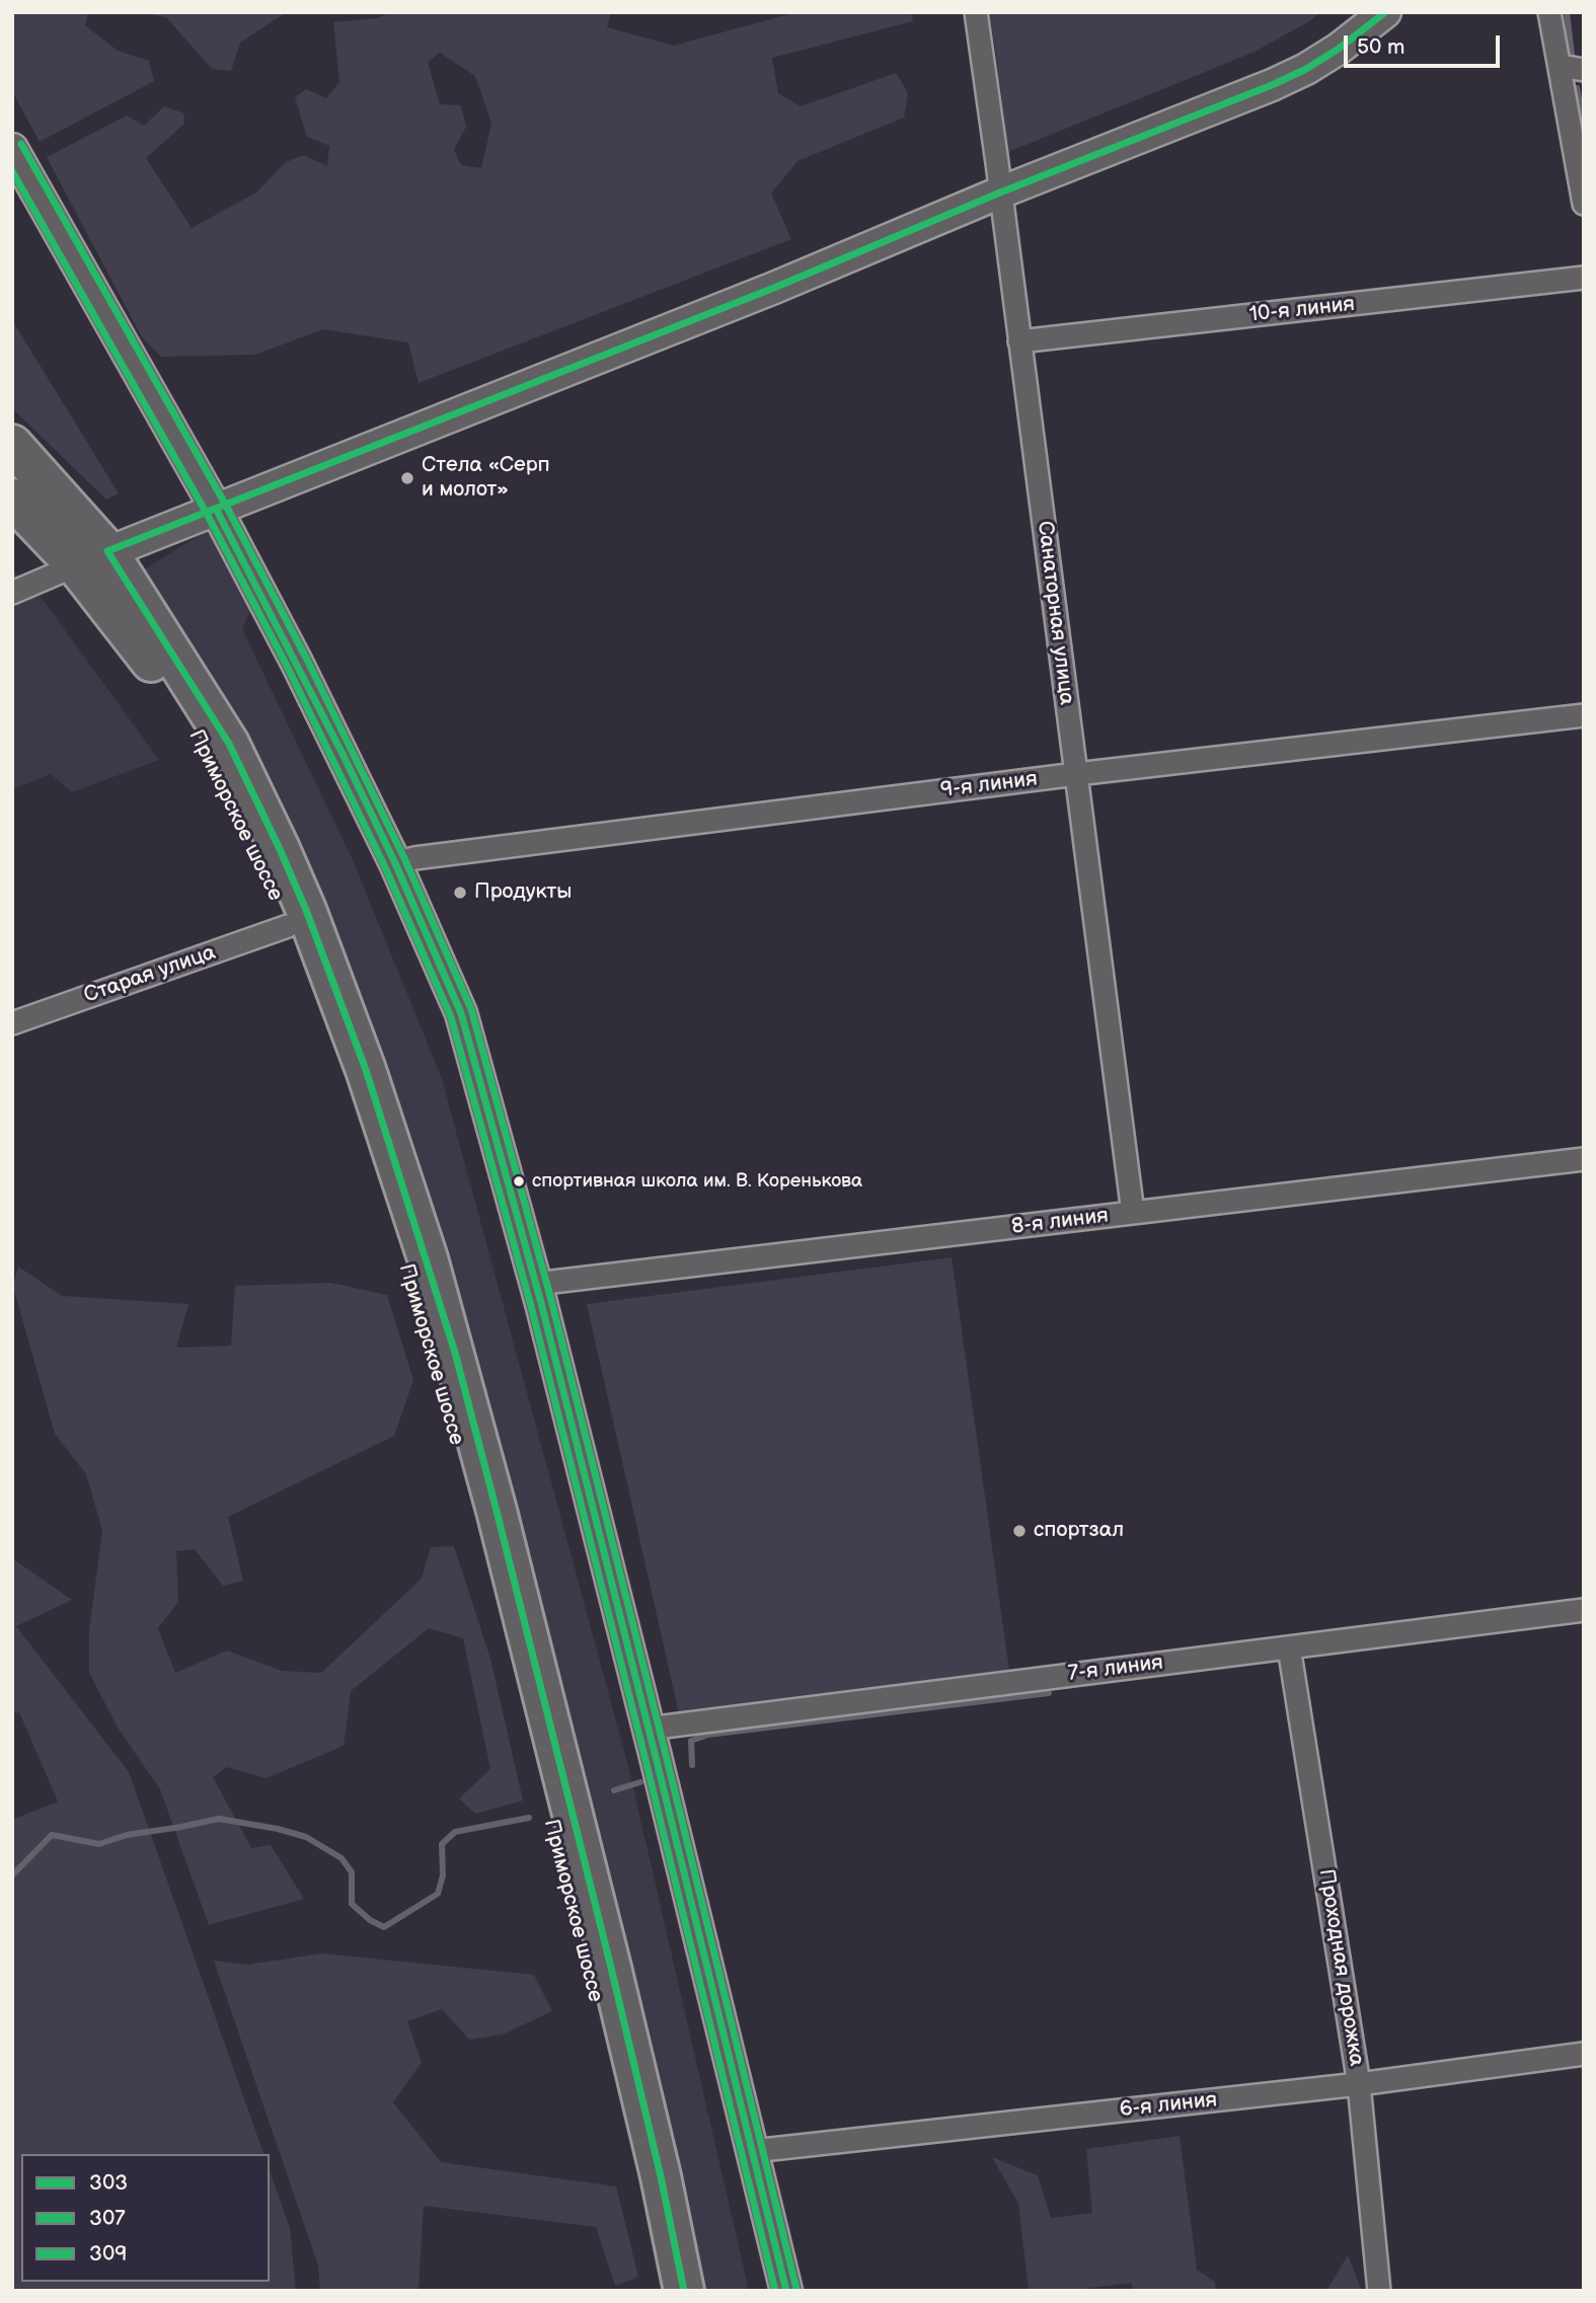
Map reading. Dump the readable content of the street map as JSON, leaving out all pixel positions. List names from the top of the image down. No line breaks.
{"streets":{"highway":["Приморское шоссе"],"street":["10-я линия","Санаторная улица","9-я линия","Старая улица","8-я линия","7-я линия","Проходная дорожка","6-я линия"]},"crossings":[["10-я линия","Санаторная улица"],["Санаторная улица","9-я линия"],["Санаторная улица","8-я линия"],["Приморское шоссе","Старая улица"],["7-я линия","Проходная дорожка"],["Проходная дорожка","6-я линия"]],"places":["Стела «Серп и молот»","Продукты","спортивная школа им. В. Коренькова","спортзал"],"lines":["transit line 303","transit line 309","transit line 307"],"legend":["303","307","309"],"scale_bar":"50 m"}
